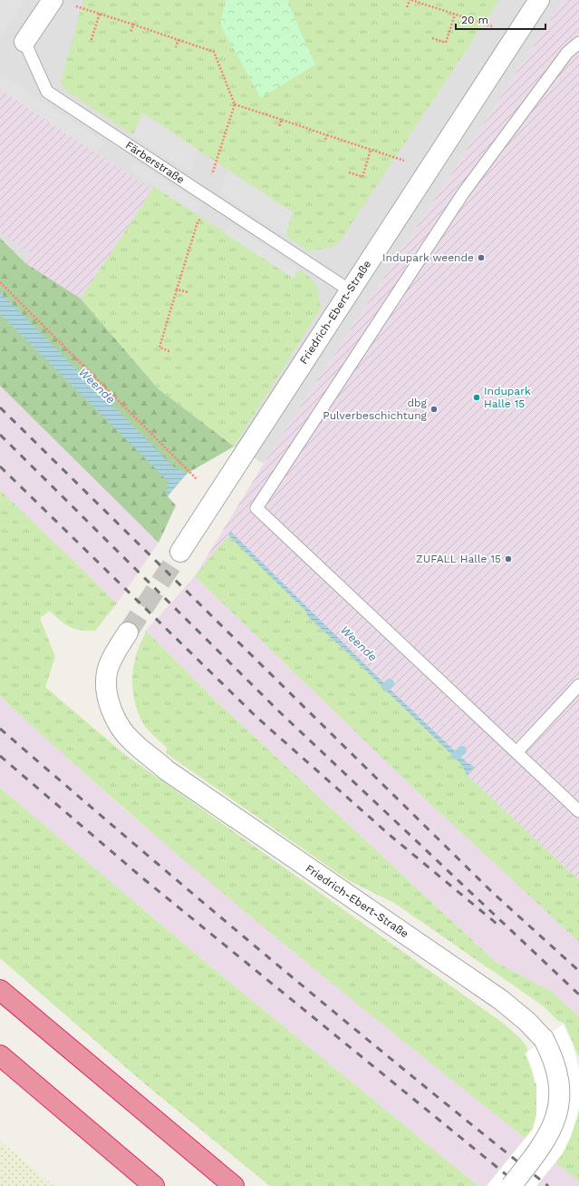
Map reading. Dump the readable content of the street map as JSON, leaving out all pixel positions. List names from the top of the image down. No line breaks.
{"streets":{"street":["Färberstraße","Friedrich-Ebert-Straße"]},"crossings":[["Färberstraße","Friedrich-Ebert-Straße"]],"water":["Weende"],"places":["Indupark weende","Indupark Halle 15","dbg Pulverbeschichtung","ZUFALL Halle 15"],"scale_bar":"20 m"}
